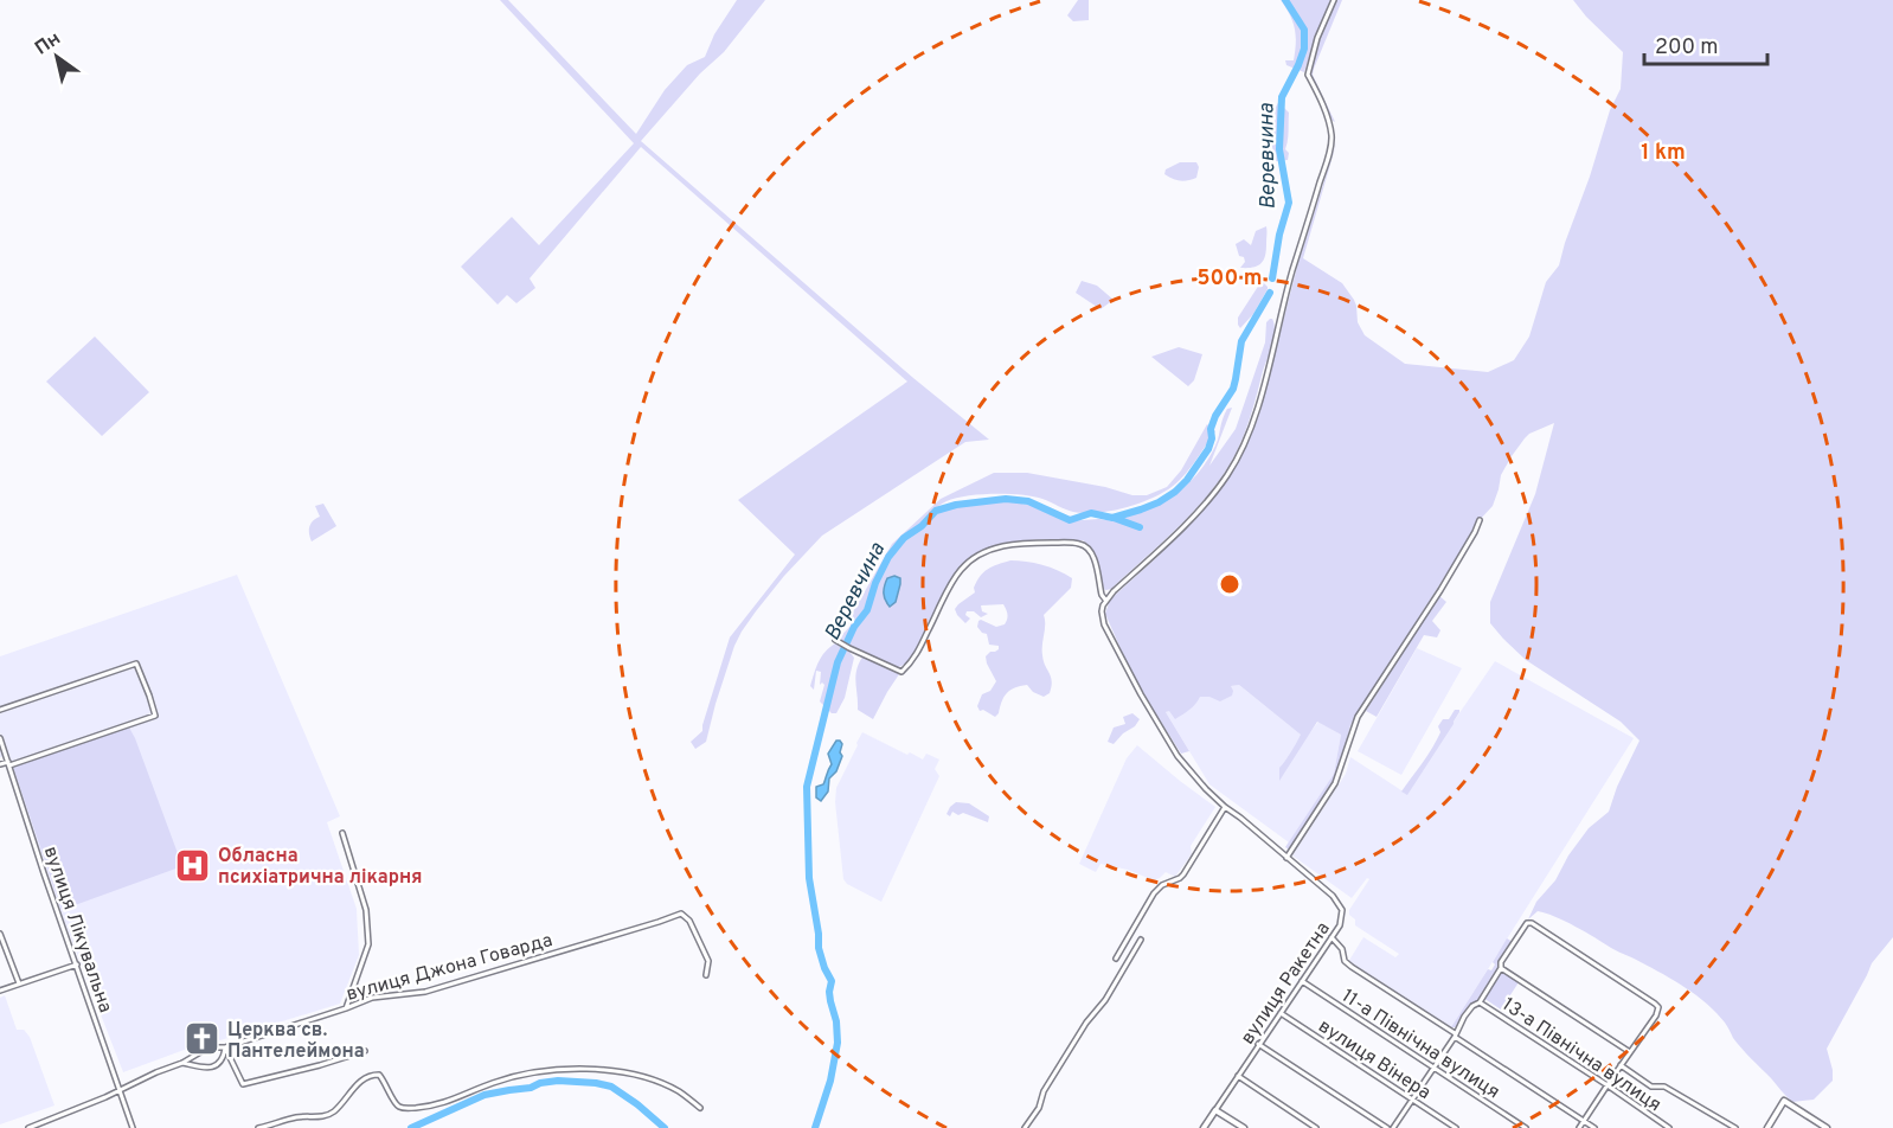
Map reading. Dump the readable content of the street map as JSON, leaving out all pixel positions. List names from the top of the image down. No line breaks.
{"streets":{"street":["вулиця Лікувальна","вулиця Джона Говарда","вулиця Ракетна","11-а Північна вулиця","13-а Північна вулиця","вулиця Вінера"]},"crossings":[["вулиця Лікувальна","вулиця Джона Говарда"],["вулиця Ракетна","11-а Північна вулиця"],["вулиця Ракетна","вулиця Вінера"]],"water":["Веревчина"],"places":{"hospital":["Обласна психіатрична лікарня"],"church":["Церква св. Пантелеймона"]},"scale_bar":"200 m","north":"top left","rings":["1 km","500 m"]}
